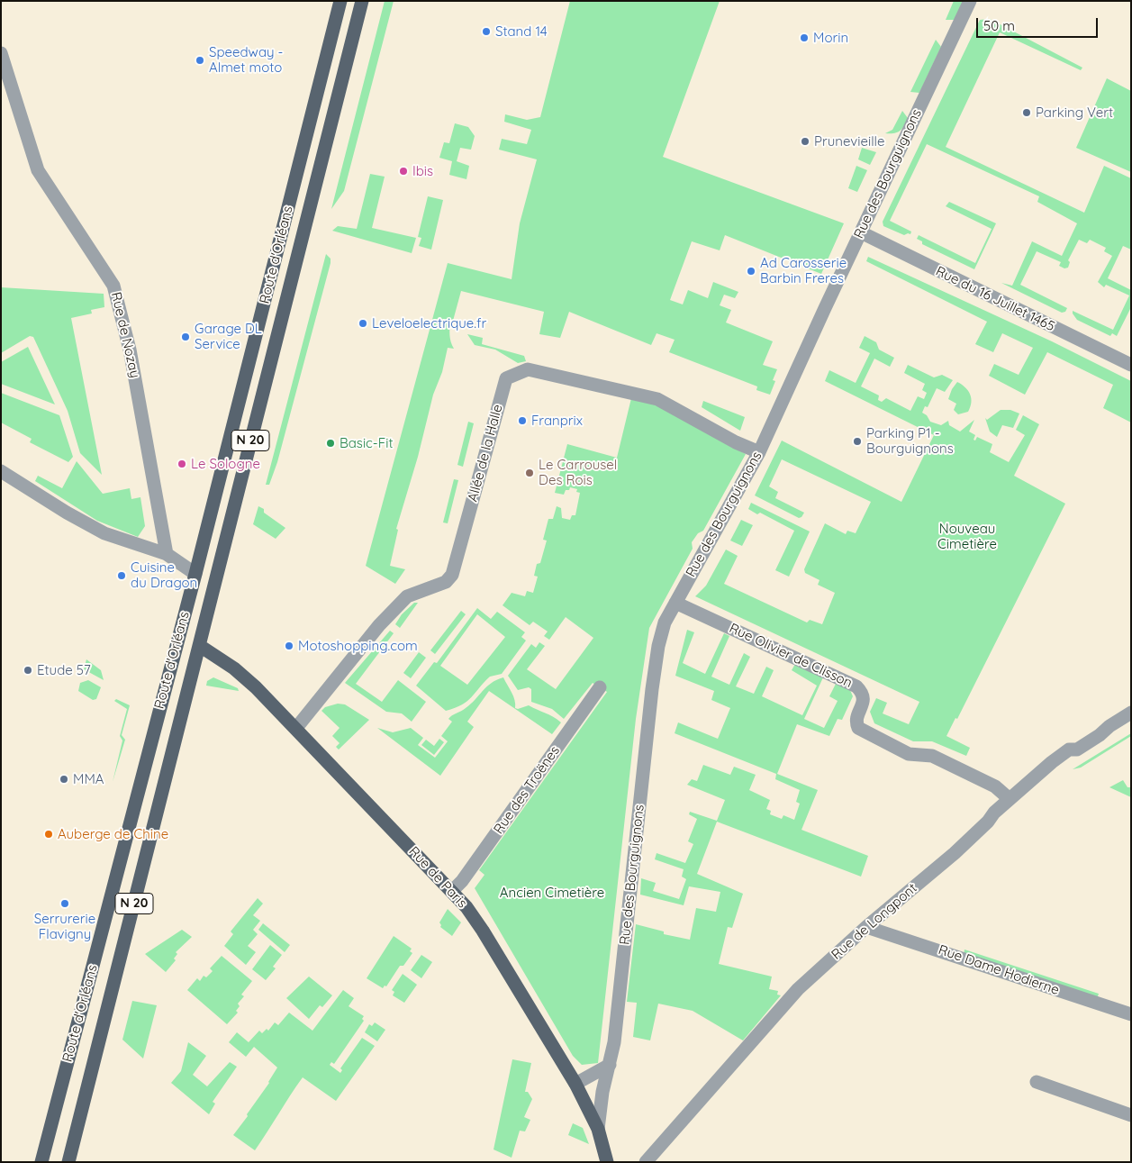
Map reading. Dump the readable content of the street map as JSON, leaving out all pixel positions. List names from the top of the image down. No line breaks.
{"streets":{"main road":["Route d'Orléans","N 20","Rue de Paris"],"street":["Rue des Bourguignons","Rue du 16 Juillet 1465","Rue de Nozay","Allée de la Halle","Rue Olivier de Clisson","Rue des Troënes","Rue de Longpont","Rue Dame Hodierne"]},"crossings":[["Rue des Bourguignons","Rue du 16 Juillet 1465"],["Rue des Bourguignons","Allée de la Halle"],["Rue des Bourguignons","Rue Olivier de Clisson"],["Rue des Bourguignons","Rue de Paris"],["Route d'Orléans","Rue de Paris"],["Allée de la Halle","Rue de Paris"],["Rue Olivier de Clisson","Rue de Longpont"],["Rue des Troënes","Rue de Paris"],["Rue de Longpont","Rue Dame Hodierne"]],"parks":["Nouveau Cimetière","Ancien Cimetière"],"places":["Stand 14","Morin","Speedway - Almet moto","Parking Vert","Prunevieille","Ibis","Ad Carosserie Barbin Freres","Leveloelectrique.fr","Garage DL Service","Franprix","Parking P1 - Bourguignons","Basic-Fit","Le Sologne","Le Carrousel Des Rois","Cuisine du Dragon","Motoshopping.com","Etude 57","MMA","Auberge de Chine","Serrurerie Flavigny"],"scale_bar":"50 m"}
